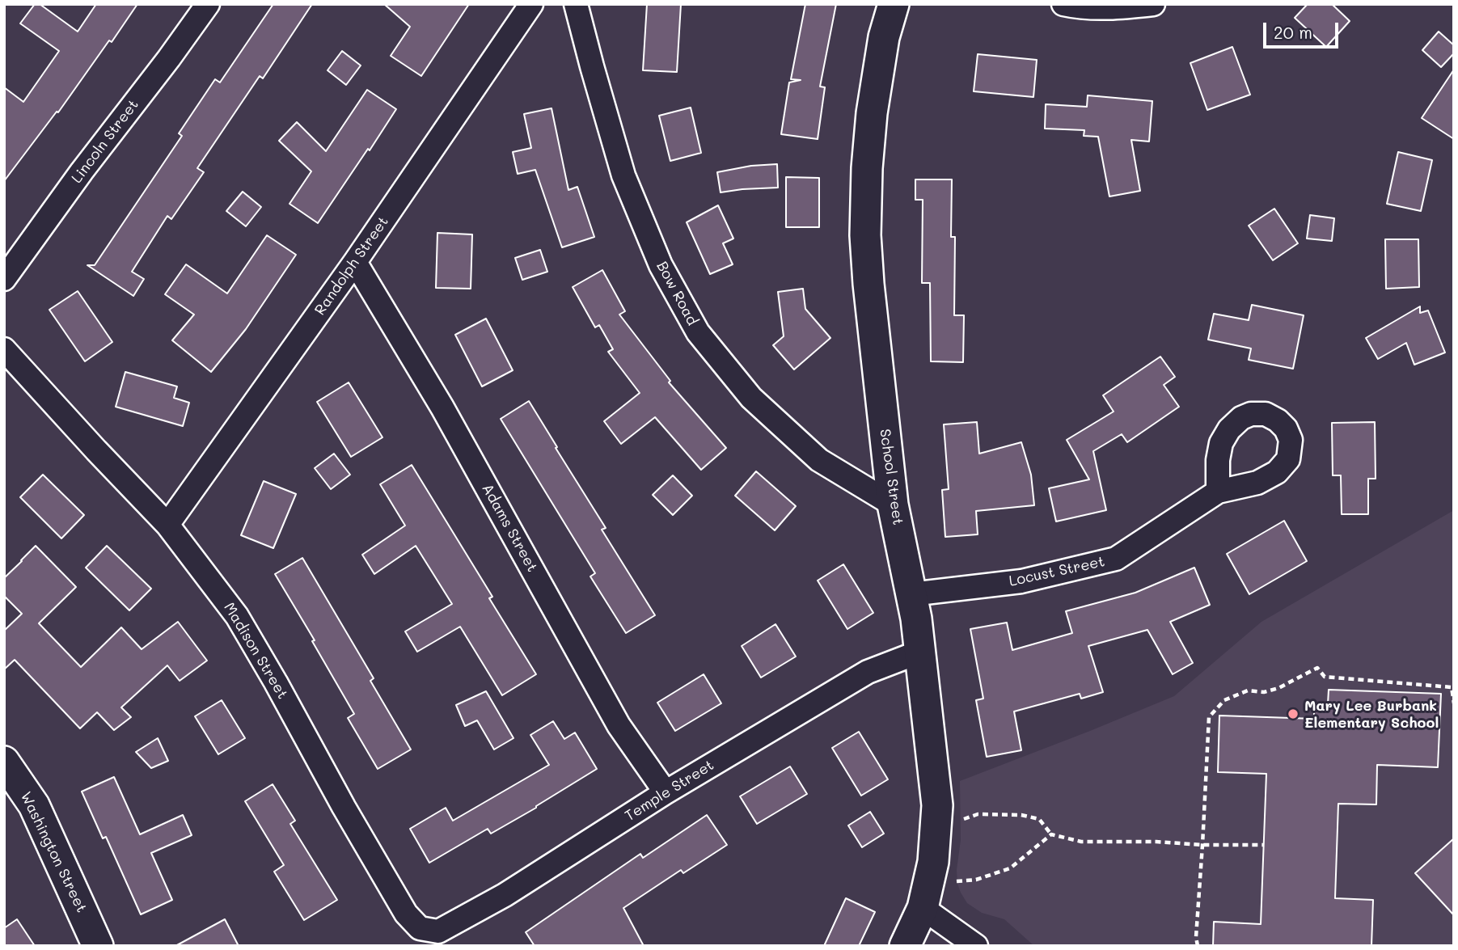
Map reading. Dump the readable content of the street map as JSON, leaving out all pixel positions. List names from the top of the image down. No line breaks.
{"streets":{"street":["Lincoln Street","Randolph Street","Bow Road","School Street","Adams Street","Locust Street","Madison Street","Temple Street","Washington Street"]},"crossings":[["Randolph Street","Adams Street"],["Randolph Street","Madison Street"],["Bow Road","School Street"],["School Street","Locust Street"],["School Street","Temple Street"],["Adams Street","Temple Street"],["Madison Street","Temple Street"]],"places":["Mary Lee Burbank Elementary School"],"scale_bar":"20 m"}
